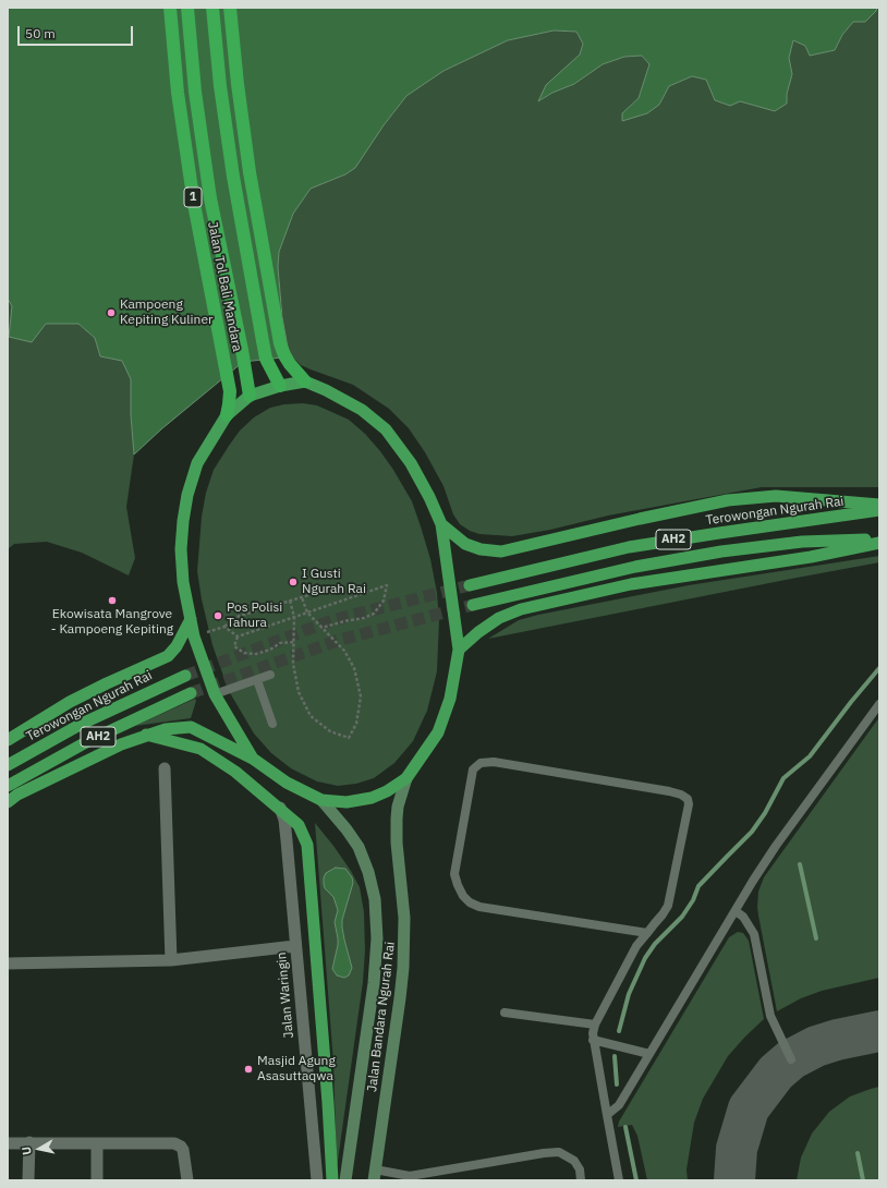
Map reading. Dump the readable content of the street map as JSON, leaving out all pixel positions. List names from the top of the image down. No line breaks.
{"streets":{"highway":["1","Jalan Tol Bali Mandara","Terowongan Ngurah Rai","AH2"],"main road":["Jalan Bandara Ngurah Rai"],"street":["Jalan Waringin"]},"places":["Kampoeng Kepiting Kuliner","I Gusti Ngurah Rai","Ekowisata Mangrove - Kampoeng Kepiting","Pos Polisi Tahura","Masjid Agung Asasuttaqwa"],"scale_bar":"50 m","north":"left"}
